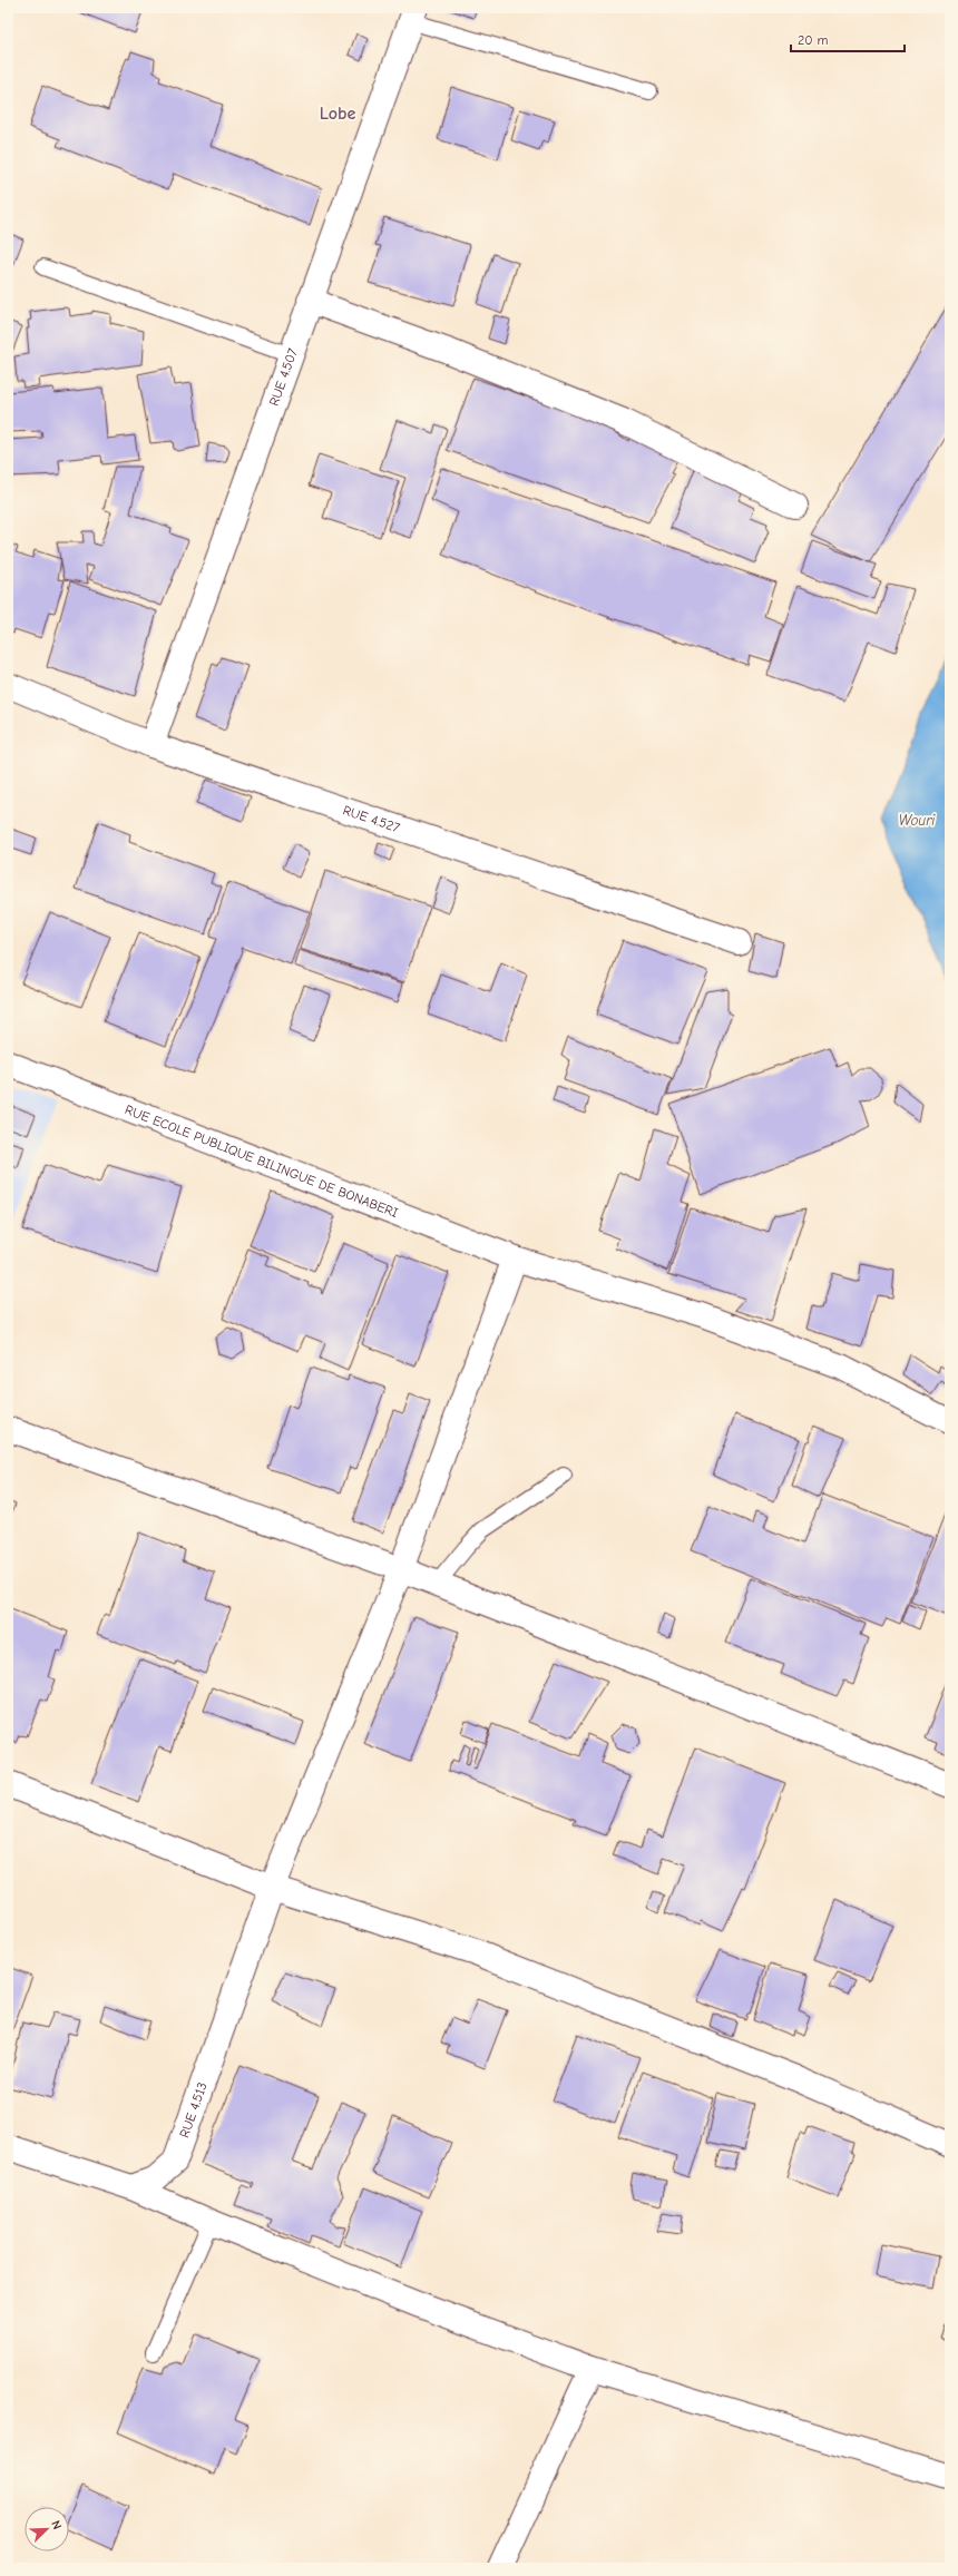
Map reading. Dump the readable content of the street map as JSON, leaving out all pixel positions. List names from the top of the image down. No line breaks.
{"streets":{"street":["RUE 4.507","RUE 4.527","RUE ECOLE PUBLIQUE BILINGUE DE BONABERI","RUE 4.513"]},"crossings":[["RUE 4.507","RUE 4.527"],["RUE ECOLE PUBLIQUE BILINGUE DE BONABERI","RUE 4.513"]],"districts":["Lobe"],"water":["Wouri"],"scale_bar":"20 m","north":"top right"}
